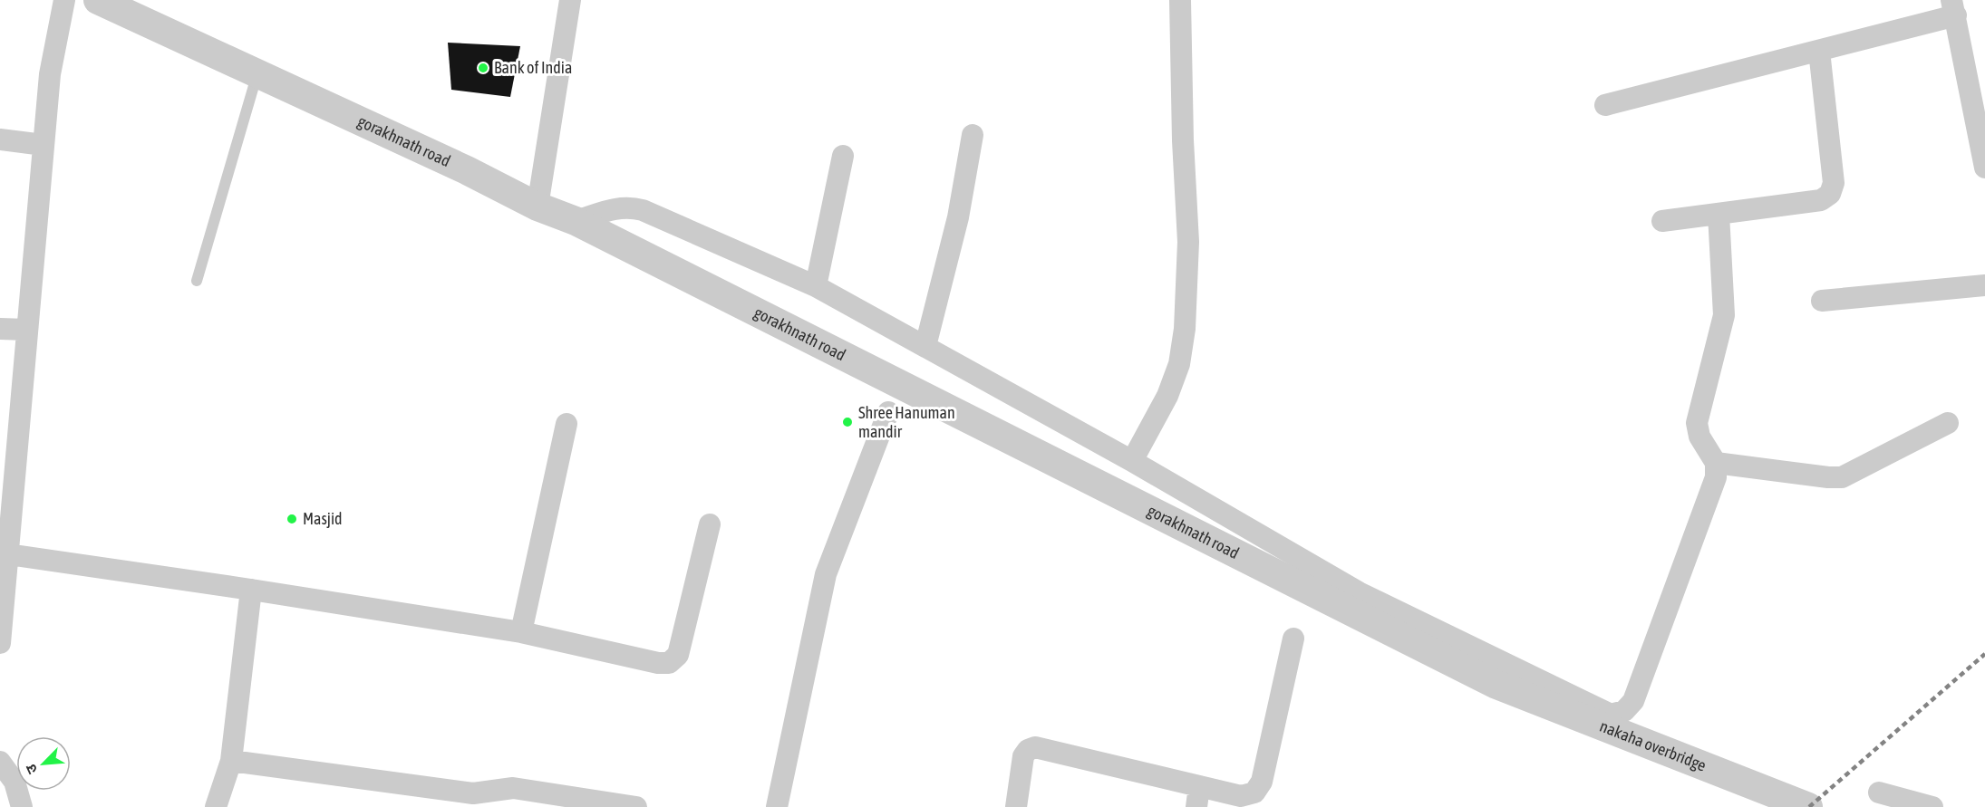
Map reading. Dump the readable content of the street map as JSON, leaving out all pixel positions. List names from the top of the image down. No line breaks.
{"streets":{"street":["gorakhnath road","nakaha overbridge"]},"crossings":[["gorakhnath road","nakaha overbridge"]],"places":["Bank of India","Shree Hanuman mandir","Masjid"],"north":"bottom left"}
